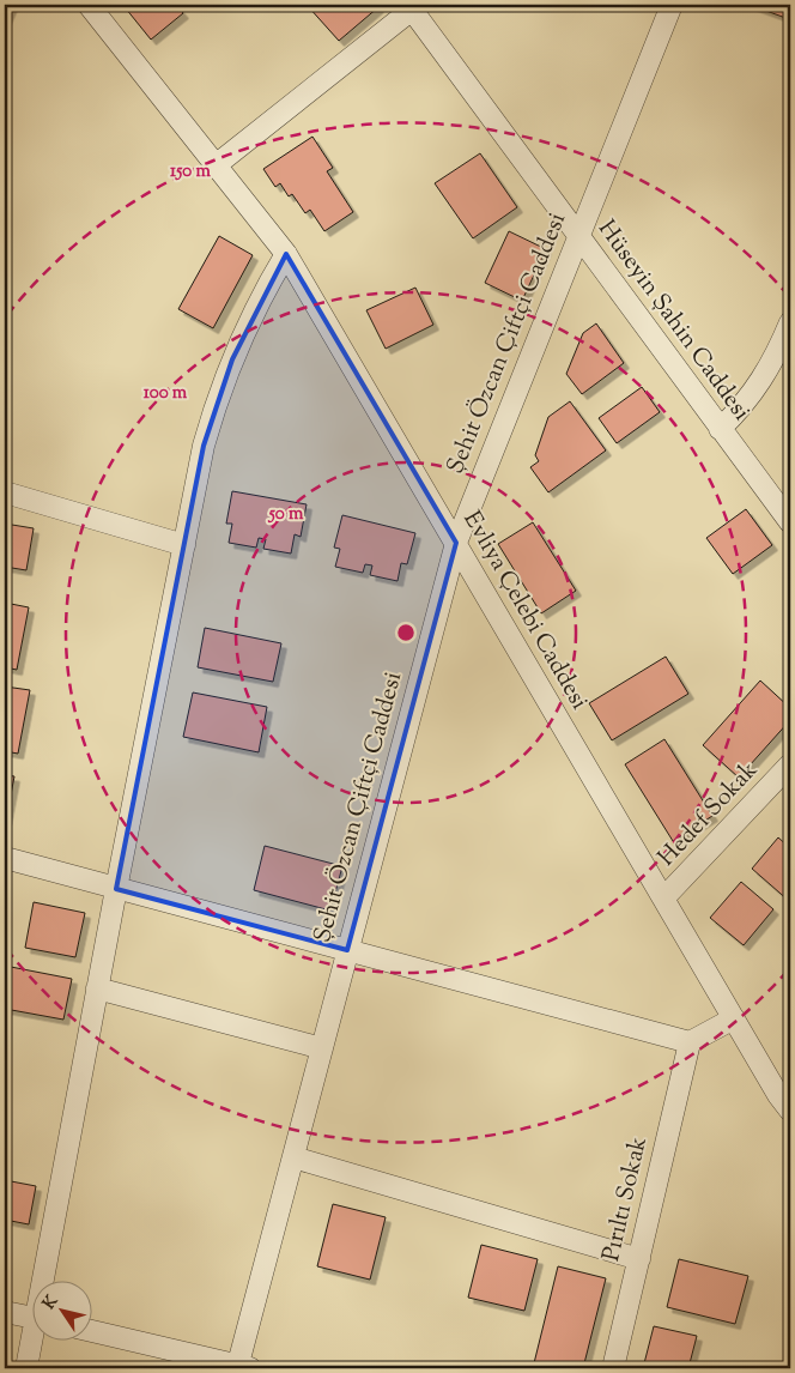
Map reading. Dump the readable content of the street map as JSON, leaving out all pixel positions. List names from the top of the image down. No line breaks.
{"streets":{"street":["Hüseyin Şahin Caddesi","Şehit Özcan Çiftçi Caddesi","Evliya Çelebi Caddesi","Hedef Sokak","Pırıltı Sokak"]},"crossings":[["Hüseyin Şahin Caddesi","Şehit Özcan Çiftçi Caddesi"],["Şehit Özcan Çiftçi Caddesi","Evliya Çelebi Caddesi"],["Evliya Çelebi Caddesi","Hedef Sokak"]],"north":"top left","rings":["150 m","100 m","50 m"]}
